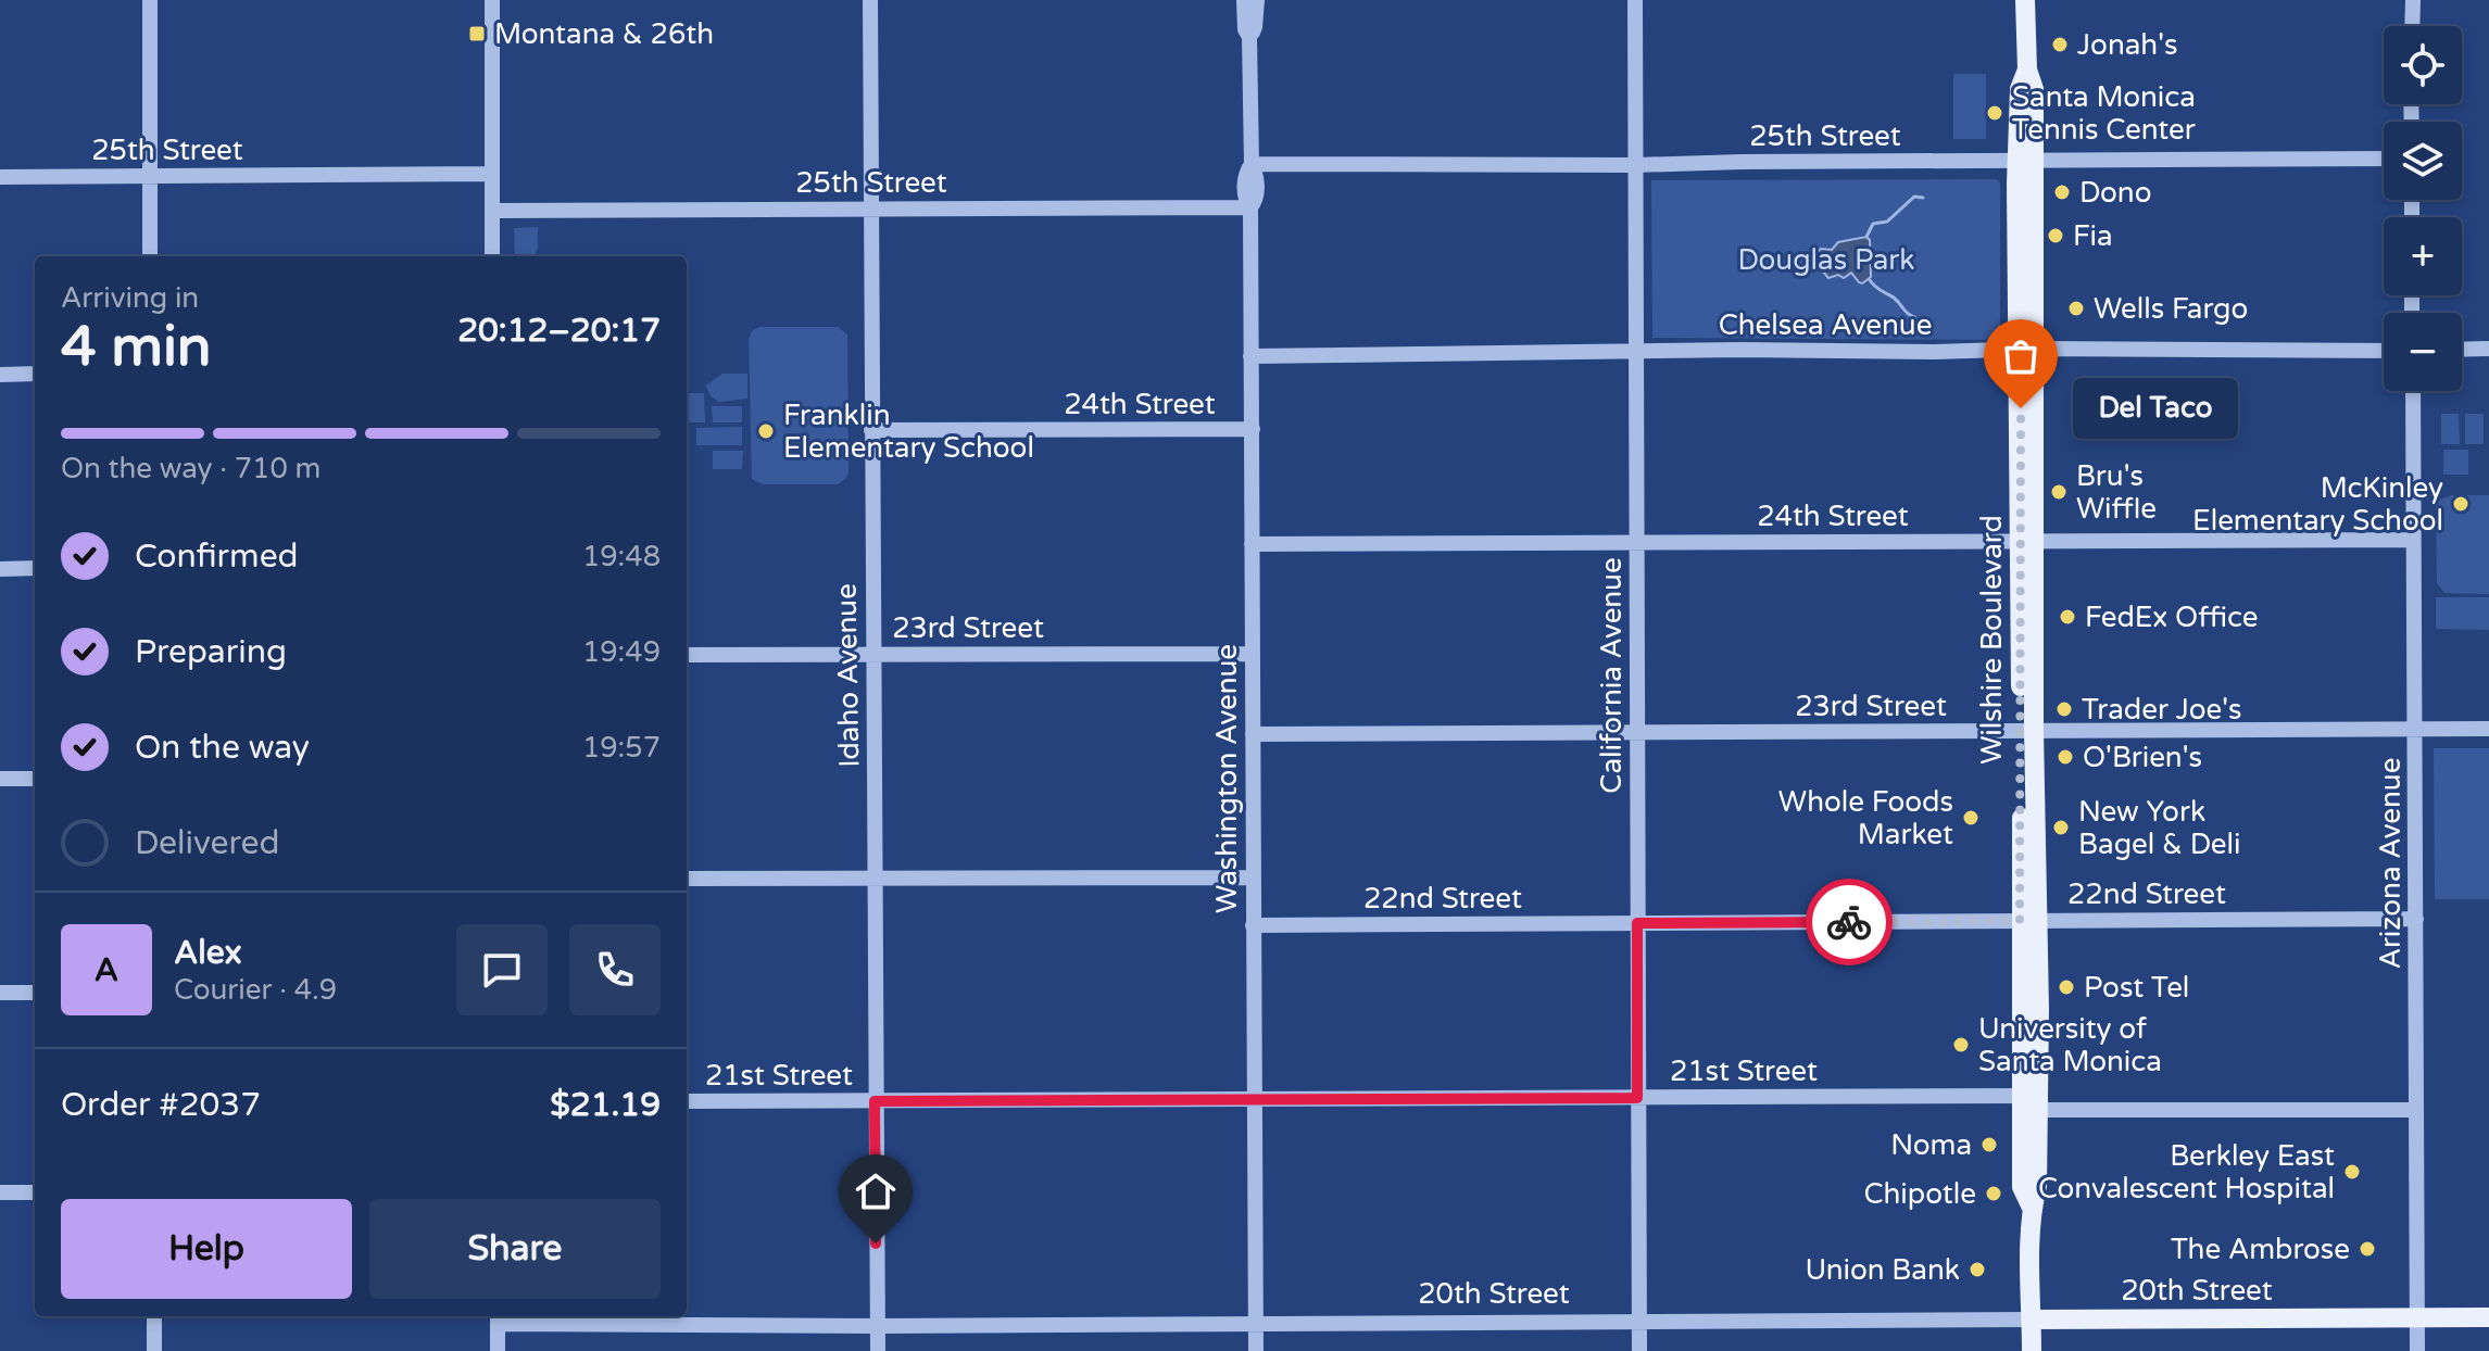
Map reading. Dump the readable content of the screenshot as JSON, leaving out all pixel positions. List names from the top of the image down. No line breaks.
{"streets":{"main road":["Wilshire Boulevard","20th Street"],"street":["25th Street","Chelsea Avenue","24th Street","23rd Street","Idaho Avenue","California Avenue","Washington Avenue","Arizona Avenue","22nd Street","21st Street"]},"crossings":[["25th Street","Wilshire Boulevard"],["25th Street","Idaho Avenue"],["25th Street","California Avenue"],["25th Street","Washington Avenue"],["Chelsea Avenue","Wilshire Boulevard"],["Chelsea Avenue","California Avenue"],["Chelsea Avenue","Washington Avenue"],["24th Street","Wilshire Boulevard"],["24th Street","Idaho Avenue"],["24th Street","California Avenue"],["24th Street","Washington Avenue"],["24th Street","Arizona Avenue"],["23rd Street","Wilshire Boulevard"],["23rd Street","Idaho Avenue"],["23rd Street","California Avenue"],["23rd Street","Washington Avenue"],["23rd Street","Arizona Avenue"],["Wilshire Boulevard","22nd Street"],["Wilshire Boulevard","21st Street"],["Wilshire Boulevard","20th Street"],["Idaho Avenue","21st Street"],["Idaho Avenue","20th Street"],["California Avenue","22nd Street"],["California Avenue","21st Street"],["California Avenue","20th Street"],["Washington Avenue","22nd Street"],["Washington Avenue","21st Street"],["Washington Avenue","20th Street"],["Arizona Avenue","22nd Street"],["Arizona Avenue","21st Street"],["Arizona Avenue","20th Street"]],"parks":["Douglas Park"],"places":{"transit":["Montana & 26th"],"other":["Jonah's","Santa Monica Tennis Center","Dono","Fia","Wells Fargo","Del Taco","Franklin Elementary School","Bru's Wiffle","McKinley Elementary School","FedEx Office","Trader Joe's","O'Brien's","Whole Foods Market","New York Bagel & Deli","Post Tel","University of Santa Monica","Noma","Berkley East Convalescent Hospital","Chipotle","The Ambrose","Union Bank"]},"page":{"map_buttons":["+","−"],"heading":["4 min","Arriving in","20:12–20:17"],"panel":["Alex","Courier · 4.9","Order #2037","$21.19"],"bubble":"Del Taco","bar":"On the way · 710 m","list":[["Confirmed","19:48"],["Preparing","19:49"],["On the way","19:57"],"Delivered"],"round":"A","buttons":["Help","Share"]}}
